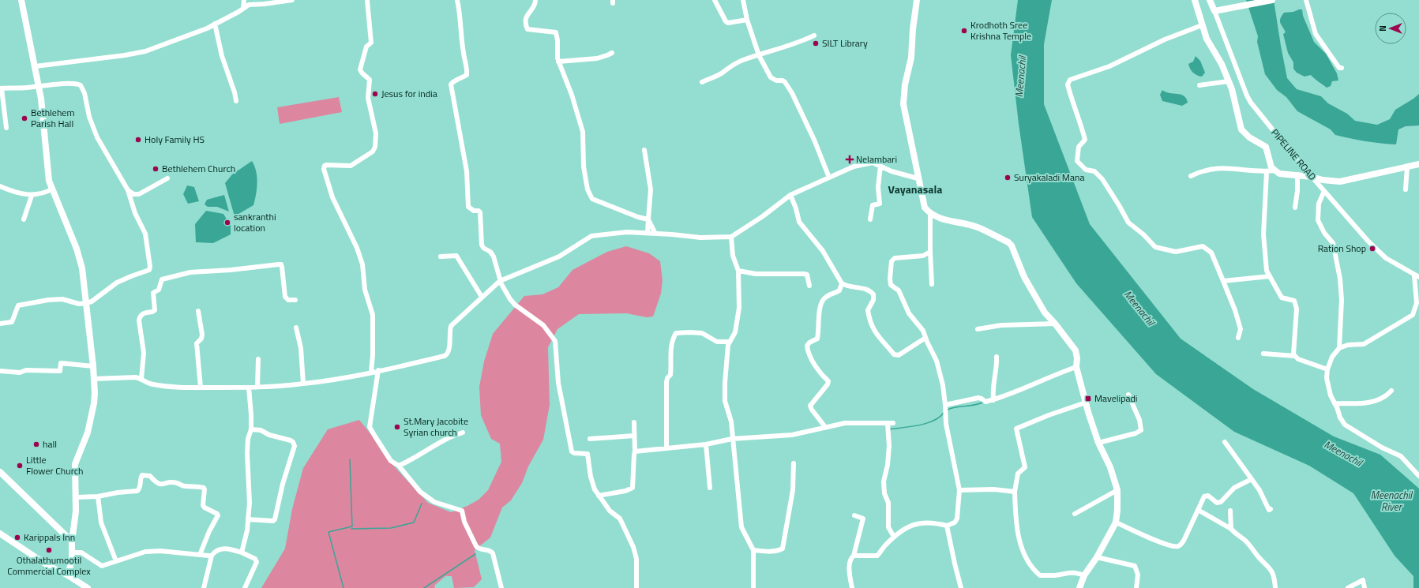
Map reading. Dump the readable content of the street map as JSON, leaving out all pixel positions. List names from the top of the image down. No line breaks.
{"streets":{"main road":["PIPELINE ROAD"]},"districts":["Vayanasala"],"water":["Meenachil","Meenachil River"],"places":{"other":["Krodhoth Sree Krishna Temple","SILT Library","Jesus for india","Bethlehem Parish Hall","Holy Family HS","Bethlehem Church","Suryakaladi Mana","sankranthi location","Ration Shop","St.Mary Jacobite Syrian church","hall","Little Flower Church","Karippals Inn","Othalathumootil Commercial Complex"],"health":["Nelambari"],"transit":["Mavelipadi"]},"north":"left"}
